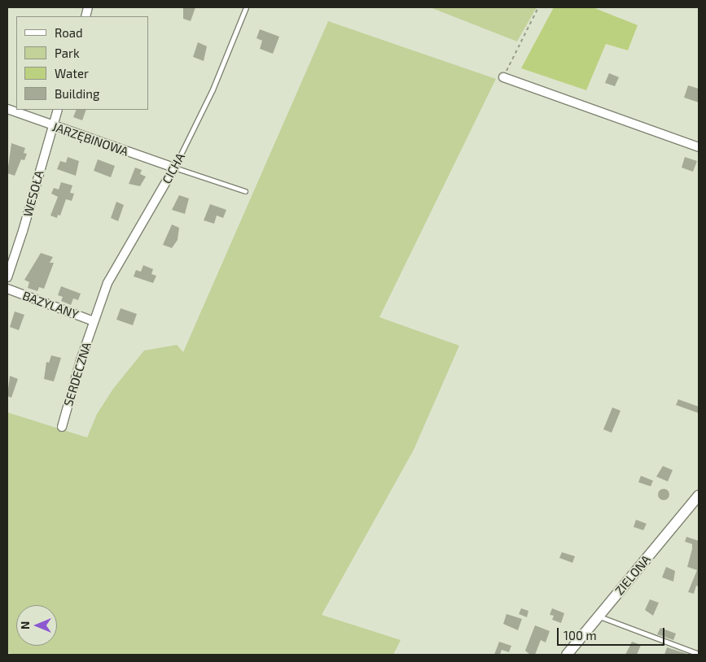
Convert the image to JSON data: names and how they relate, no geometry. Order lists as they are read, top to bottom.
{
  "streets": {
    "street": [
      "JARZĘBINOWA",
      "CICHA",
      "WESOŁA",
      "BAZYLANY",
      "SERDECZNA",
      "ZIELONA"
    ]
  },
  "crossings": [
    ["JARZĘBINOWA", "CICHA"],
    ["JARZĘBINOWA", "WESOŁA"],
    ["CICHA", "BAZYLANY"],
    ["CICHA", "SERDECZNA"],
    ["BAZYLANY", "SERDECZNA"]
  ],
  "legend": [
    "Road",
    "Park",
    "Water",
    "Building"
  ],
  "scale_bar": "100 m",
  "north": "left"
}
